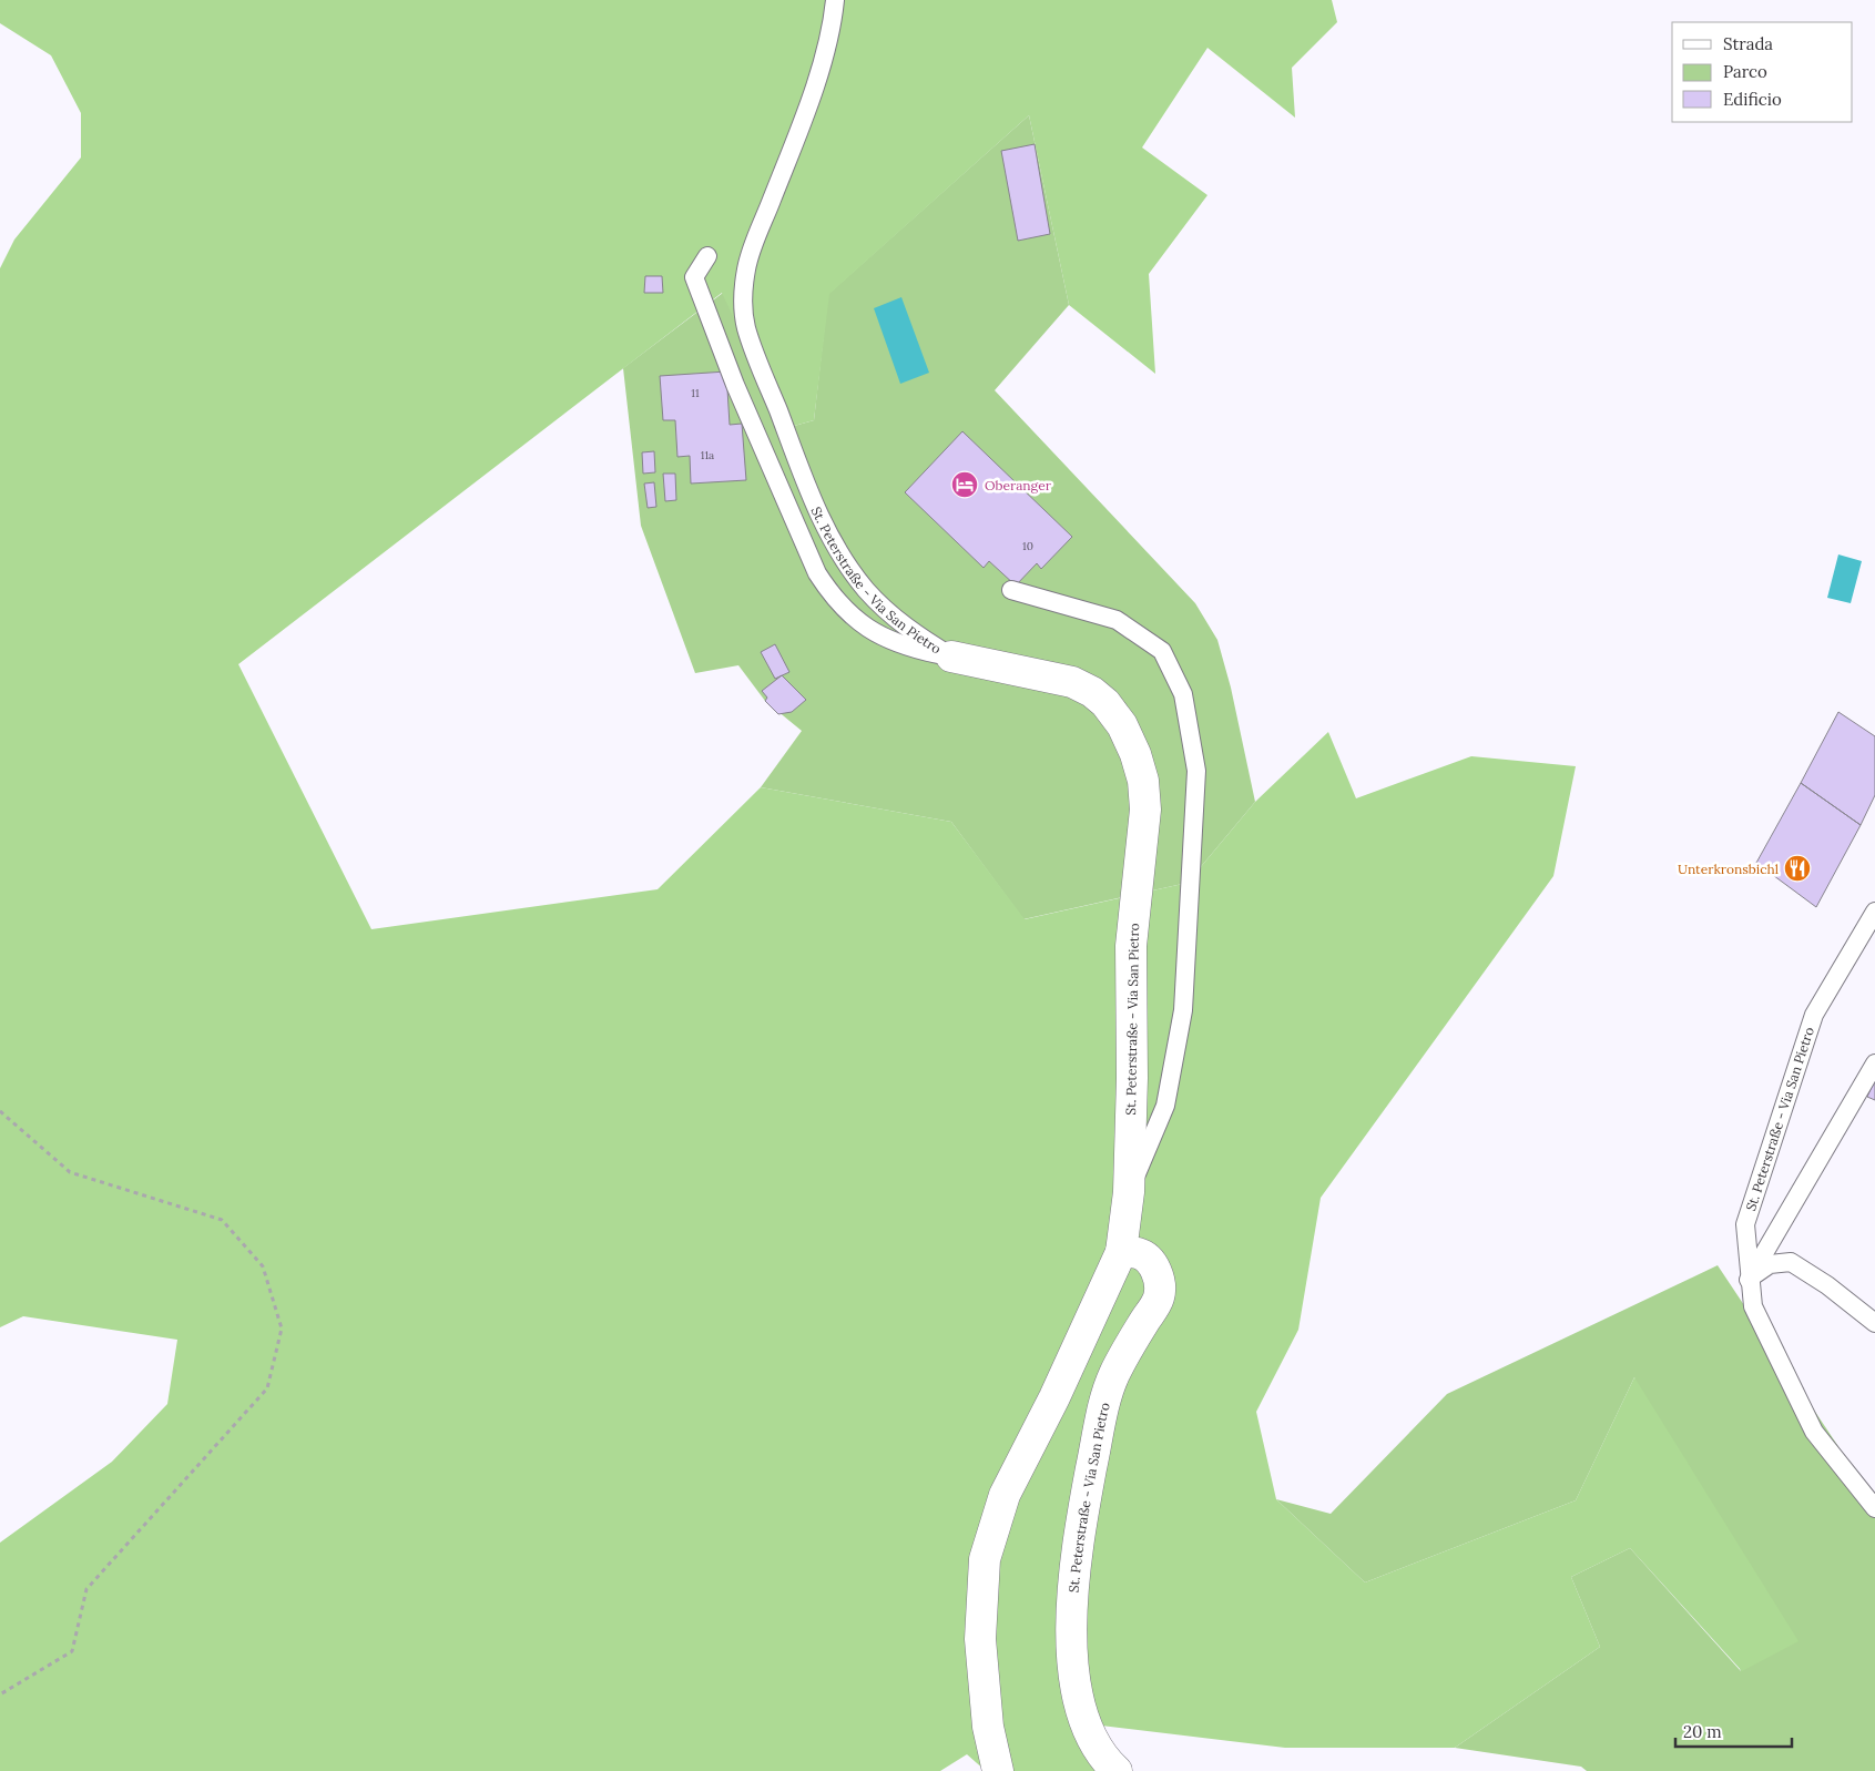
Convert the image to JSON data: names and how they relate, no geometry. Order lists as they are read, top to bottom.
{
  "streets": {
    "street": ["St. Peterstraße - Via San Pietro"]
  },
  "places": {
    "hotel": ["Oberanger"],
    "restaurant": ["Unterkronsbichl"]
  },
  "house_numbers": ["11", "11a", "10"],
  "legend": ["Strada", "Parco", "Edificio"],
  "scale_bar": "20 m"
}
